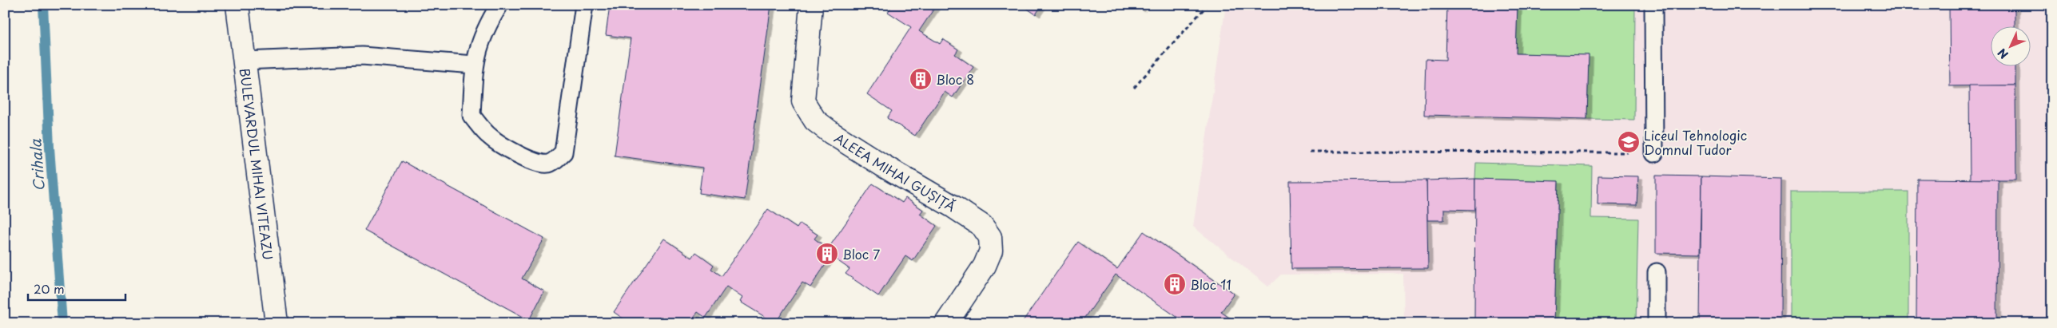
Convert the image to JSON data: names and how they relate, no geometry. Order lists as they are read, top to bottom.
{
  "streets": {
    "street": ["BULEVARDUL MIHAI VITEAZU", "ALEEA MIHAI GUȘIȚĂ"]
  },
  "water": ["Crihala"],
  "places": {
    "building": ["Bloc 8", "Bloc 7", "Bloc 11"],
    "school or university": ["Liceul Tehnologic Domnul Tudor"]
  },
  "scale_bar": "20 m",
  "north": "bottom left"
}
